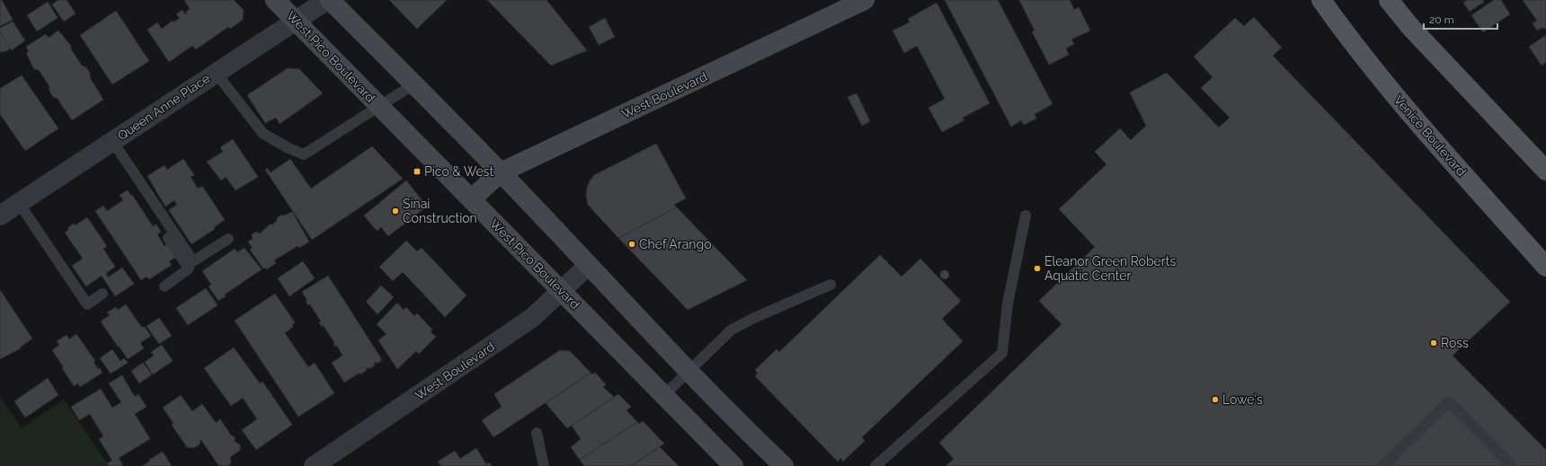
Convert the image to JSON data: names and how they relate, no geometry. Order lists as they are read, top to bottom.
{
  "streets": {
    "main road": ["West Pico Boulevard", "West Boulevard", "Venice Boulevard"],
    "street": ["Queen Anne Place"]
  },
  "crossings": [
    ["West Pico Boulevard", "West Boulevard"],
    ["West Pico Boulevard", "Queen Anne Place"]
  ],
  "places": {
    "transit": ["Pico & West"],
    "other": [
      "Sinai Construction",
      "Chef Arango",
      "Eleanor Green Roberts Aquatic Center",
      "Ross",
      "Lowe's"
    ]
  },
  "scale_bar": "20 m"
}
